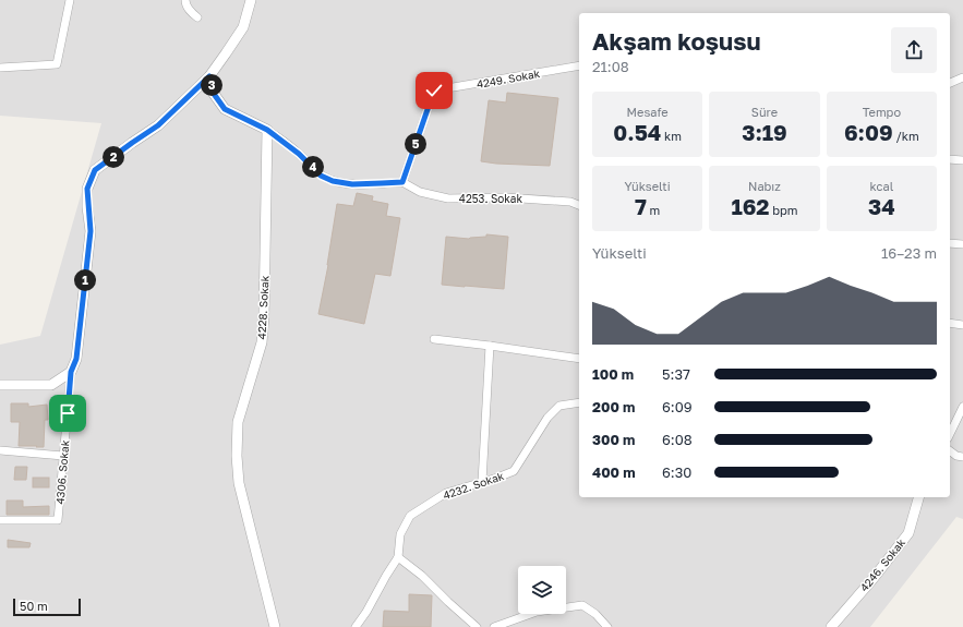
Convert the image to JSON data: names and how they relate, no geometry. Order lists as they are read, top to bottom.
{
  "streets": {
    "street": [
      "4249. Sokak",
      "4253. Sokak",
      "4228. Sokak",
      "4306. Sokak",
      "4232. Sokak",
      "4246. Sokak"
    ]
  },
  "crossings": [
    ["4249. Sokak", "4253. Sokak"]
  ],
  "scale_bar": "50 m",
  "page": {
    "heading": ["Akşam koşusu", "21:08"],
    "pins": [
      "3",
      "5",
      "2",
      "4",
      "1"
    ],
    "stats": [
      ["Mesafe", "0.54 km"],
      ["Süre", "3:19"],
      ["Tempo", "6:09 /km"],
      ["Yükselti", "7 m"],
      ["Nabız", "162 bpm"],
      ["kcal", "34"]
    ],
    "chart": ["Yükselti", "16–23 m"],
    "list": [
      {
        "name": "100 m",
        "note": "5:37"
      },
      {
        "name": "200 m",
        "note": "6:09"
      },
      {
        "name": "300 m",
        "note": "6:08"
      },
      {
        "name": "400 m",
        "note": "6:30"
      }
    ],
    "scale": "50 m"
  }
}
